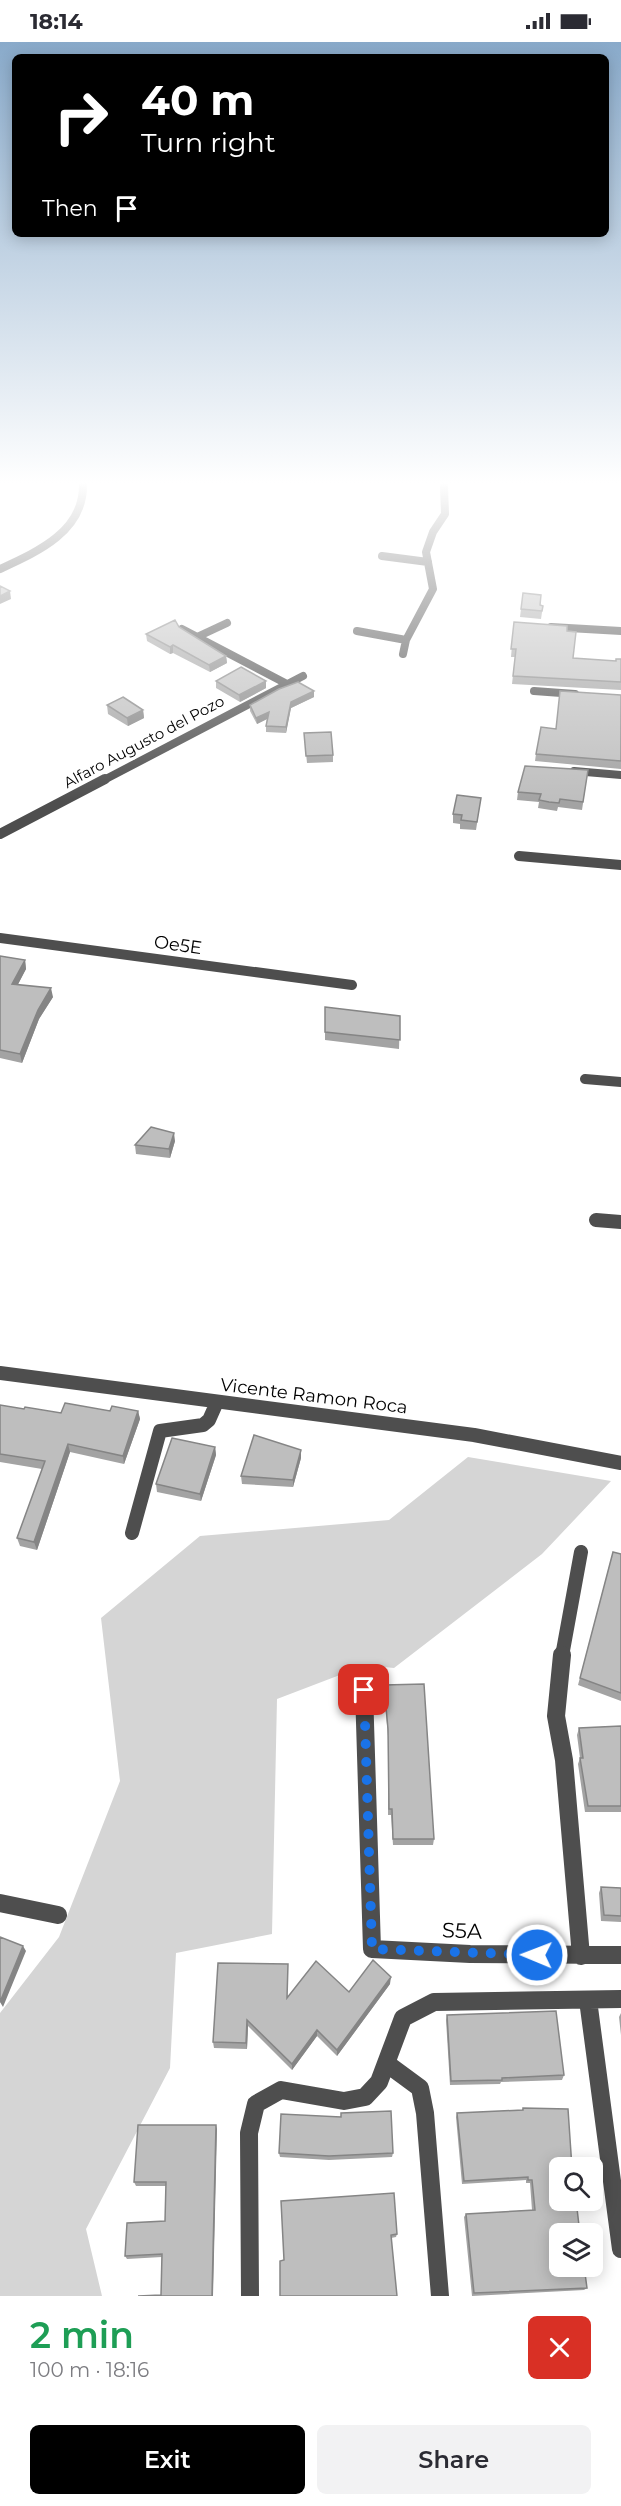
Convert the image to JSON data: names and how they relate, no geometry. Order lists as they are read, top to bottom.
{
  "streets": {
    "street": [
      "Alfaro Augusto del Pozo",
      "Oe5E",
      "Vicente Ramon Roca",
      "S5A"
    ]
  },
  "page": {
    "status": "18:14",
    "turn": ["40 m", "Turn right"],
    "then": "Then",
    "heading": ["2 min", "100 m · 18:16"],
    "buttons": ["Exit", "Share"]
  }
}
